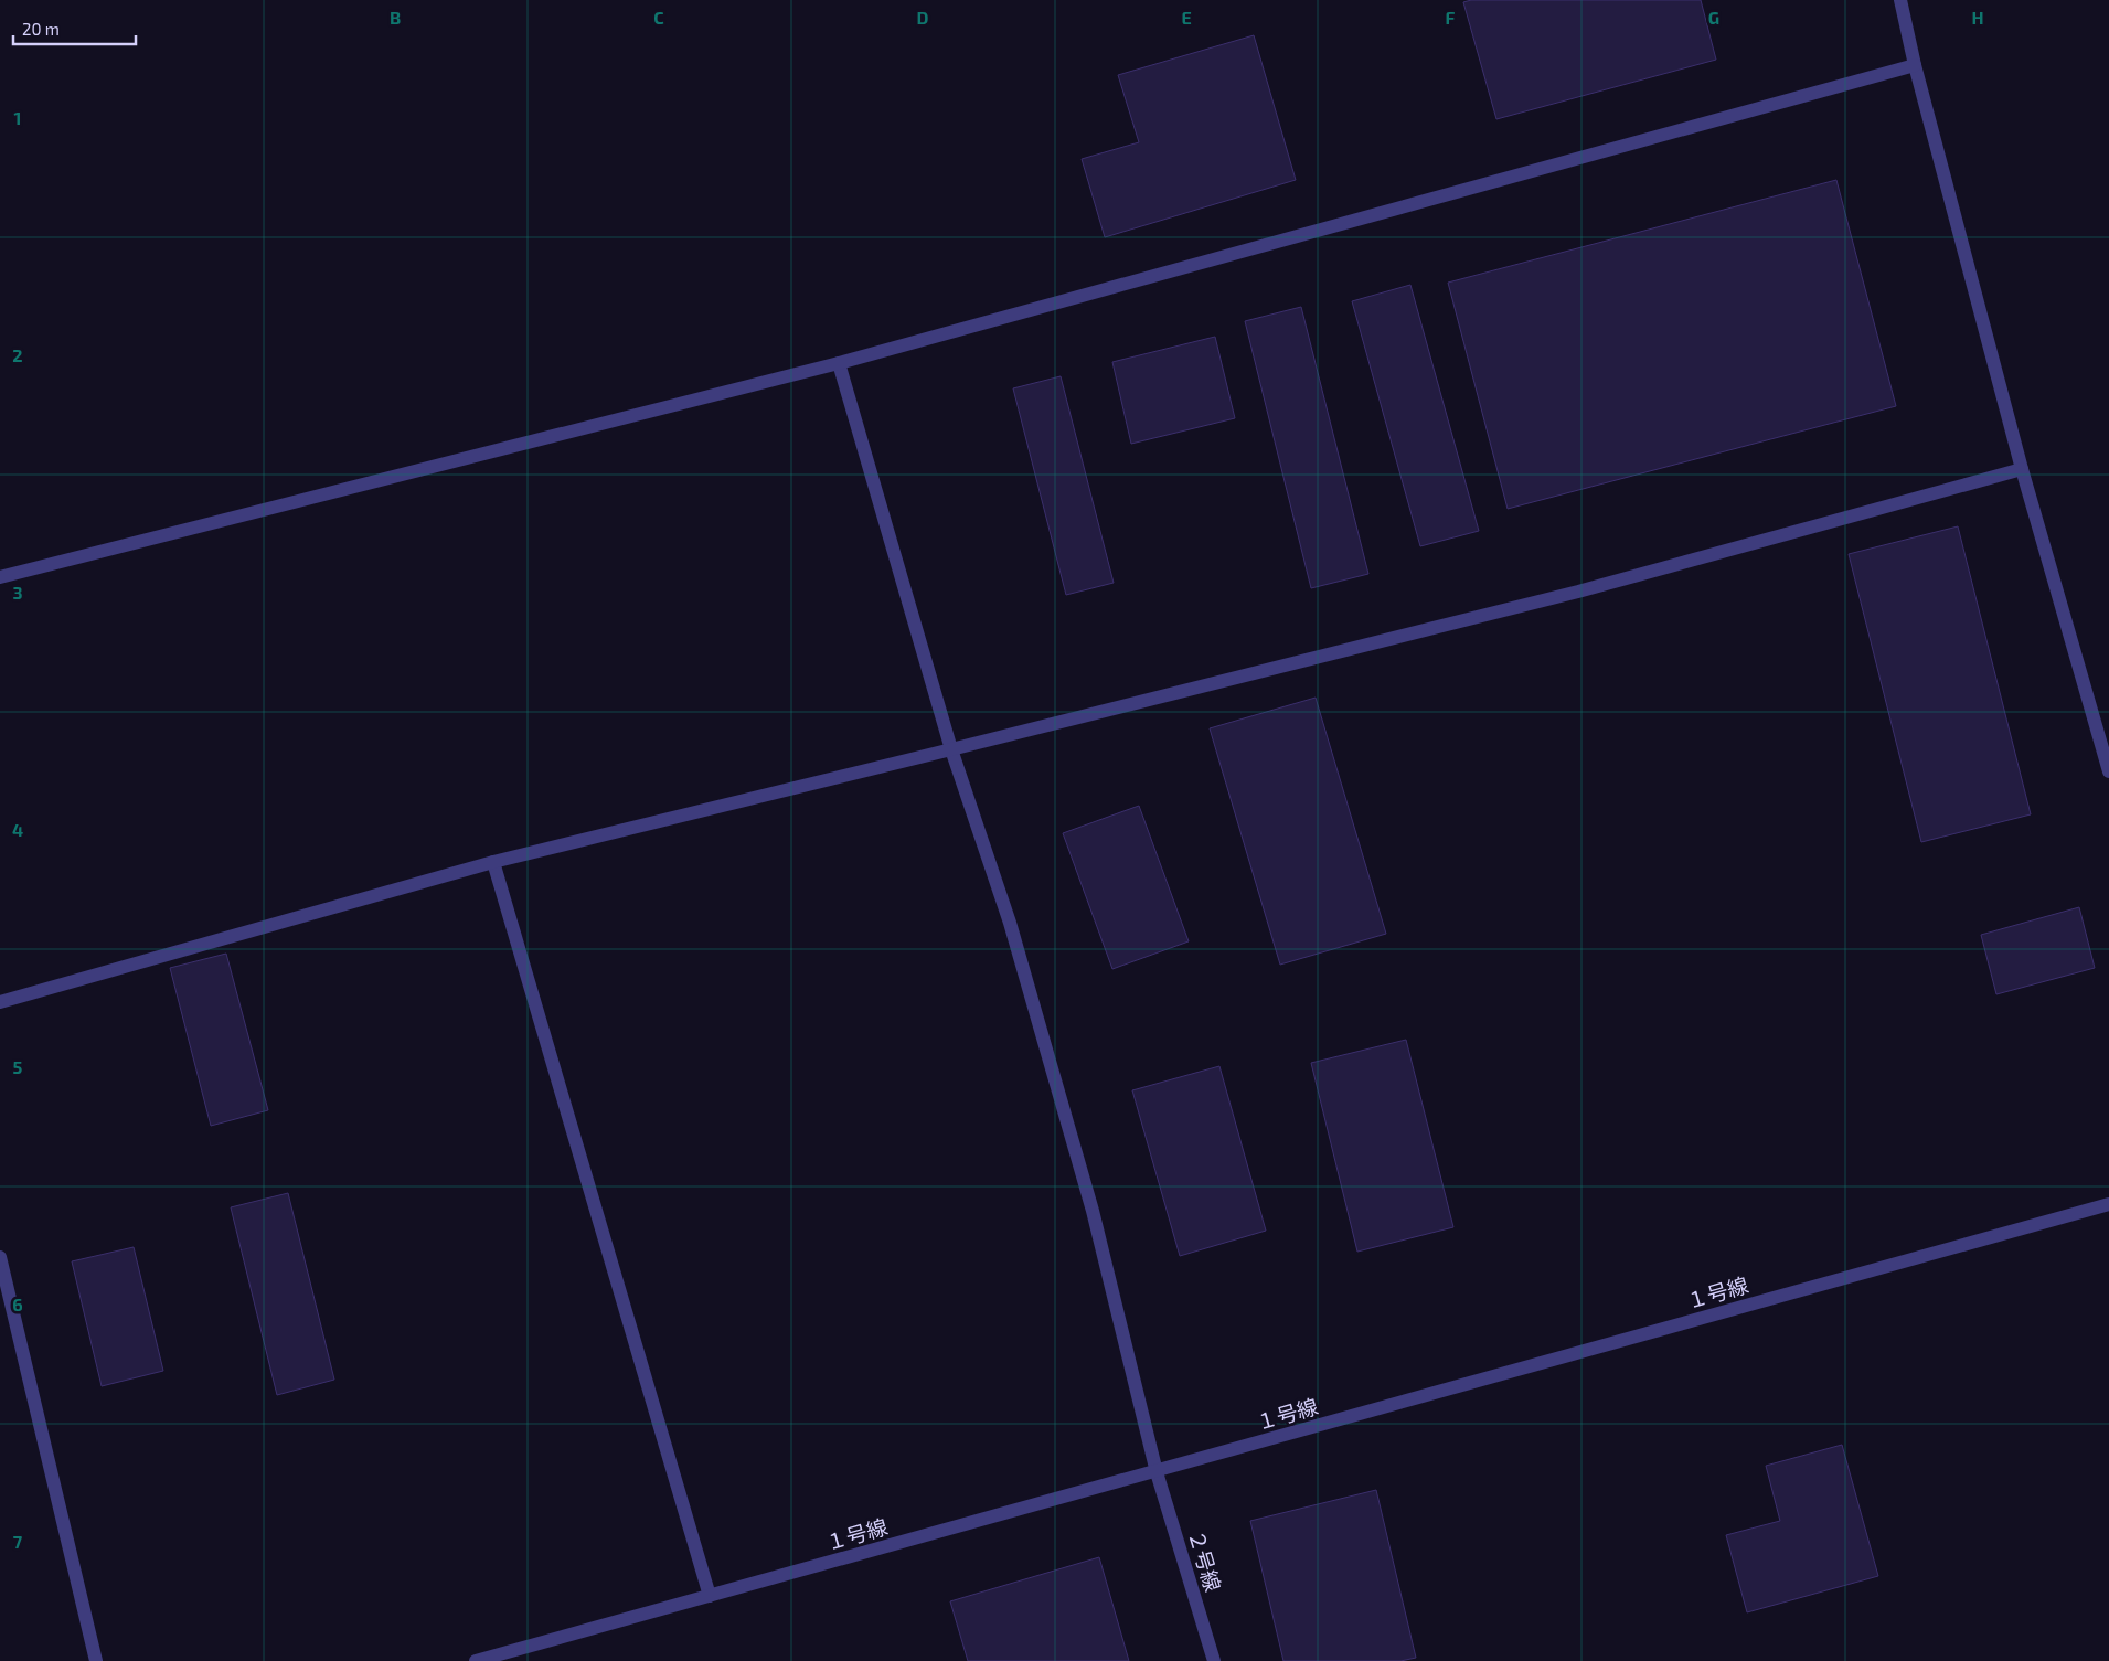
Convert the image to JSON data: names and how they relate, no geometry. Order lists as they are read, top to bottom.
{
  "streets": {
    "lane": ["１号線", "２号線"]
  },
  "crossings": [
    ["１号線", "２号線"]
  ],
  "scale_bar": "20 m",
  "grid": {
    "columns": [
      "B",
      "C",
      "D",
      "E",
      "F",
      "G",
      "H"
    ],
    "rows": [
      "1",
      "2",
      "3",
      "4",
      "5",
      "6",
      "7"
    ]
  }
}
